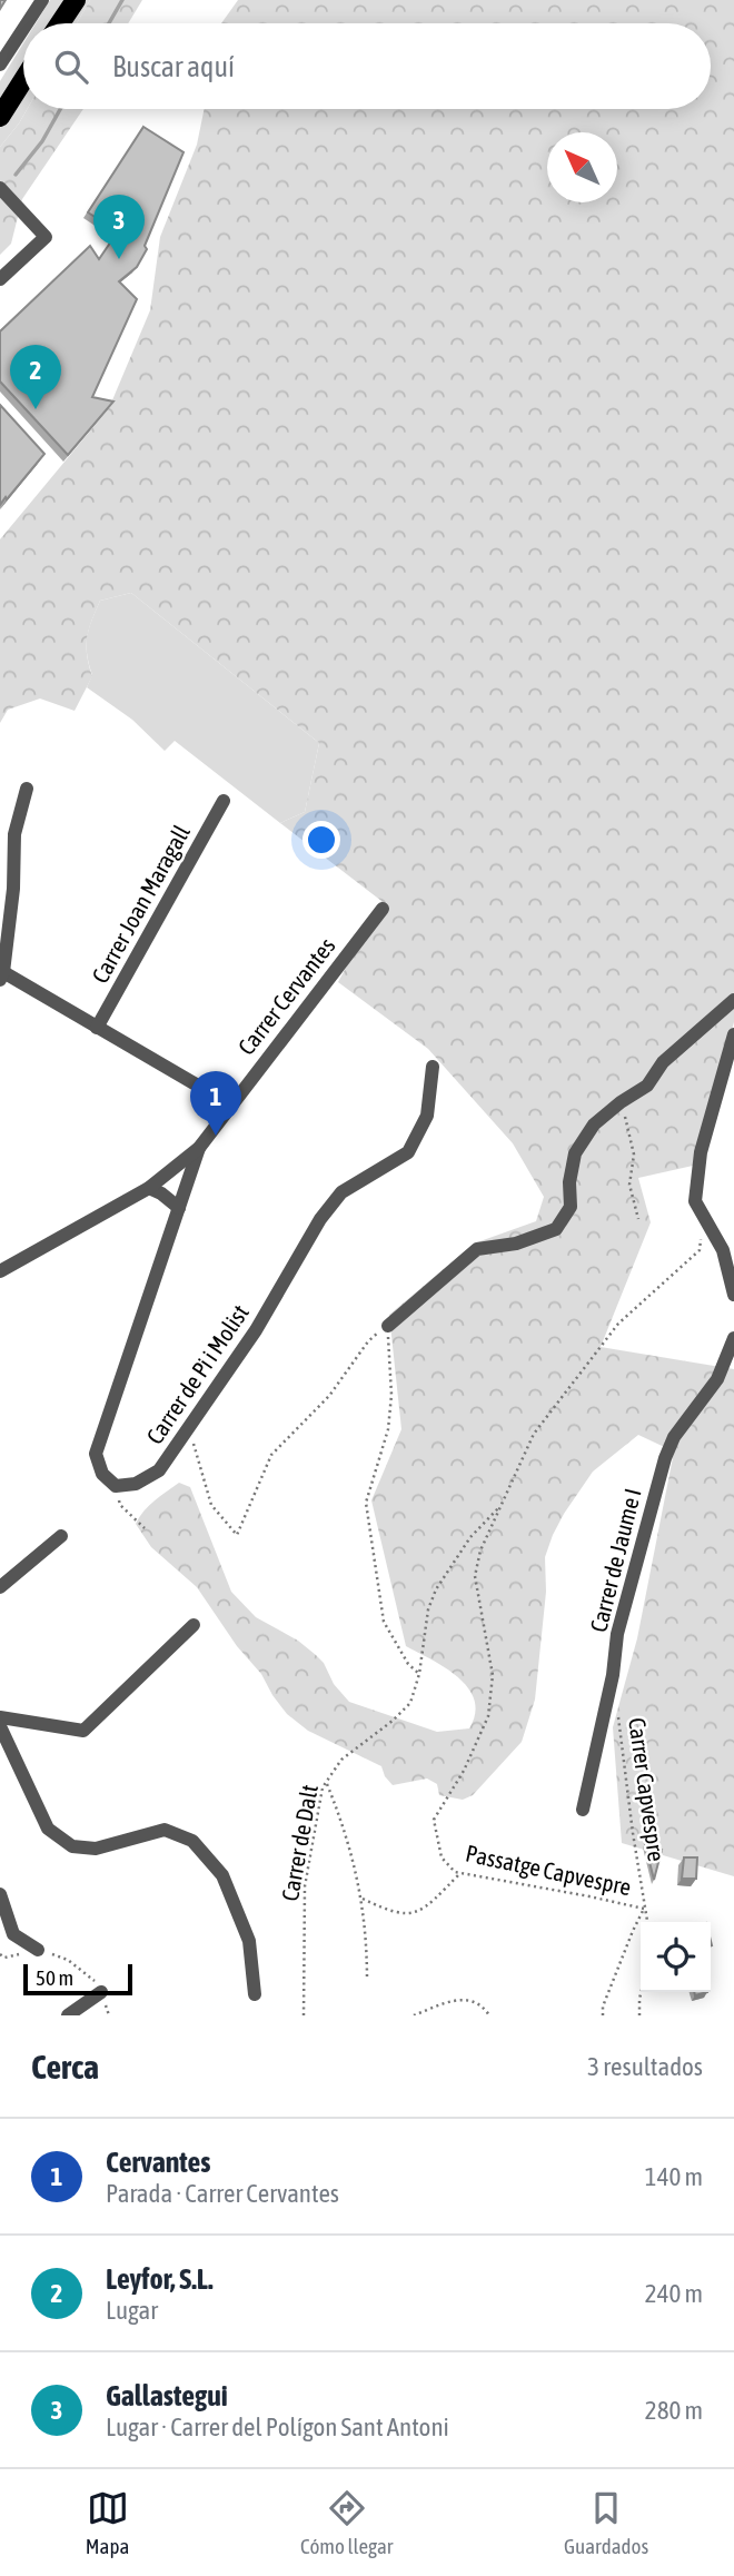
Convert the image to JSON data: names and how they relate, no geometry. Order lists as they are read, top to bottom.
{
  "streets": {
    "street": [
      "Carrer Joan Maragall",
      "Carrer Cervantes",
      "Carrer de Pi i Molist",
      "Carrer de Jaume I"
    ],
    "path": ["Carrer Capvespre", "Carrer de Dalt", "Passatge Capvespre"]
  },
  "crossings": [
    ["Carrer Capvespre", "Passatge Capvespre"],
    ["Carrer de Dalt", "Passatge Capvespre"]
  ],
  "scale_bar": "50 m",
  "north": "top left",
  "page": {
    "search": "Buscar aquí",
    "pins": ["3", "2", "1"],
    "scale": "50 m",
    "heading": ["Cerca", "3 resultados"],
    "list": [
      {
        "mark": "1",
        "name": "Cervantes",
        "note": "Parada · Carrer Cervantes",
        "value": "140 m"
      },
      {
        "mark": "2",
        "name": "Leyfor, S.L.",
        "note": "Lugar",
        "value": "240 m"
      },
      {
        "mark": "3",
        "name": "Gallastegui",
        "note": "Lugar · Carrer del Polígon Sant Antoni",
        "value": "280 m"
      }
    ],
    "nav": ["Mapa", "Cómo llegar", "Guardados"]
  }
}
